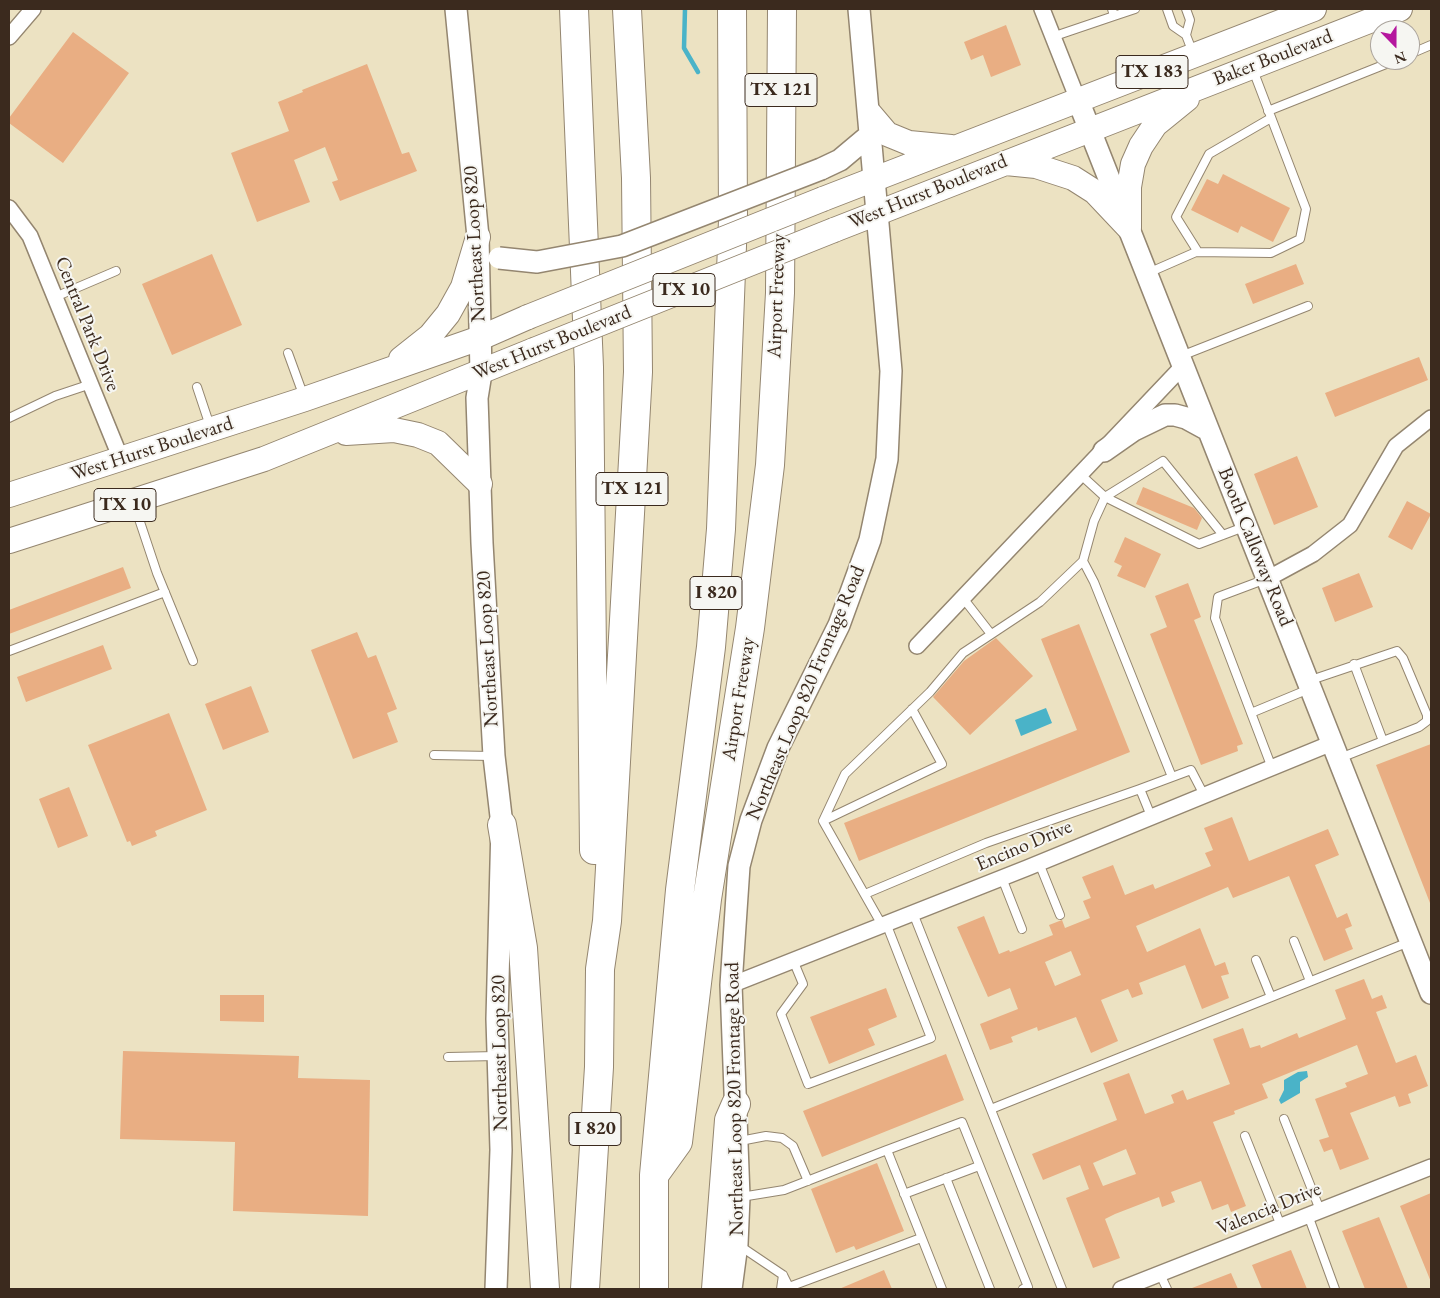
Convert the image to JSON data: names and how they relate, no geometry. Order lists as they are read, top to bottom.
{
  "streets": {
    "highway": ["TX 121", "Airport Freeway", "I 820"],
    "main road": [
      "Baker Boulevard",
      "TX 183",
      "West Hurst Boulevard",
      "Northeast Loop 820",
      "TX 10",
      "Booth Calloway Road",
      "Northeast Loop 820 Frontage Road"
    ],
    "street": ["Central Park Drive", "Encino Drive", "Valencia Drive"]
  },
  "crossings": [
    ["Baker Boulevard", "West Hurst Boulevard"],
    ["Baker Boulevard", "Booth Calloway Road"],
    ["TX 121", "I 820"],
    ["West Hurst Boulevard", "Northeast Loop 820"],
    ["West Hurst Boulevard", "Central Park Drive"],
    ["West Hurst Boulevard", "Booth Calloway Road"],
    ["West Hurst Boulevard", "Northeast Loop 820 Frontage Road"],
    ["Airport Freeway", "I 820"],
    ["Booth Calloway Road", "Encino Drive"],
    ["Northeast Loop 820 Frontage Road", "Encino Drive"]
  ],
  "north": "bottom"
}
